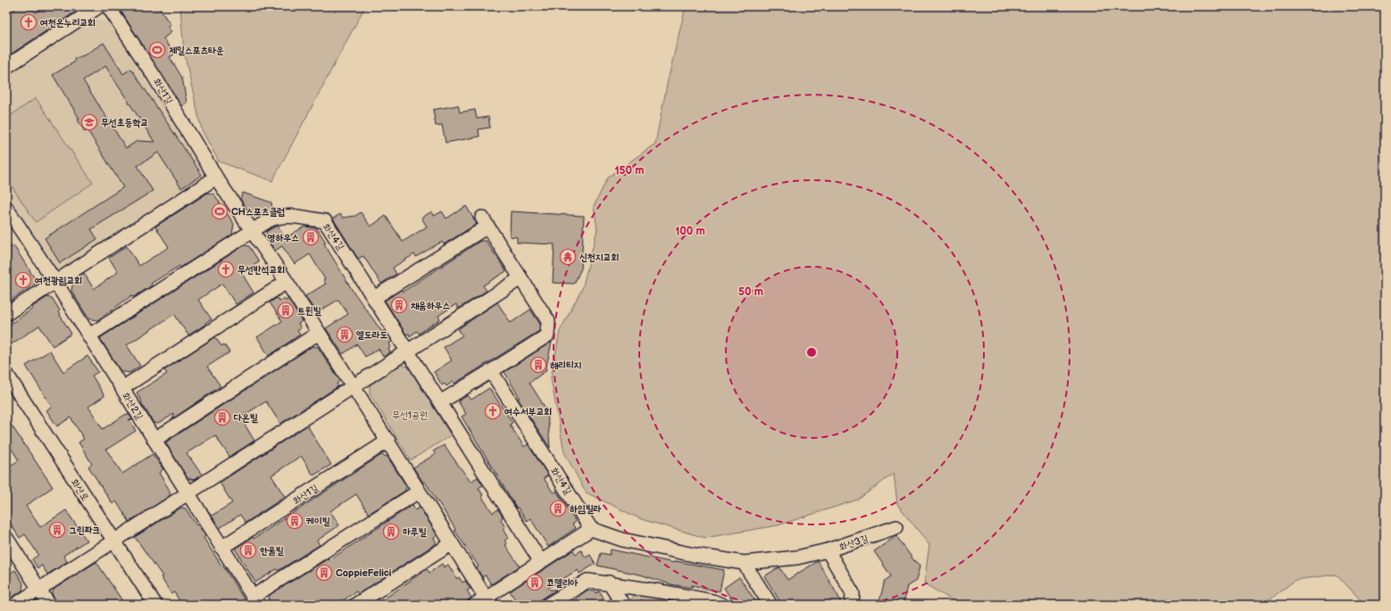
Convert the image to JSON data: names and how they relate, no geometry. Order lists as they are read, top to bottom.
{
  "streets": {
    "street": [
      "화산1길",
      "화산4길",
      "화산2길",
      "화산로",
      "화산3길"
    ]
  },
  "crossings": [
    ["화산1길", "화산4길"],
    ["화산1길", "화산2길"]
  ],
  "parks": ["무선1공원"],
  "places": {
    "church": [
      "여천온누리교회",
      "무선반석교회",
      "여천광림교회",
      "여수서부교회"
    ],
    "sports": ["제일스포츠타운", "CH스포츠클럽"],
    "school or university": ["무선초등학교"],
    "building": [
      "영하우스",
      "채움하우스",
      "트윈빌",
      "엘도라도",
      "해리티지",
      "다온빌",
      "하임빌라",
      "케이빌",
      "그린파크",
      "마루빌",
      "한울빌",
      "CoppieFelici",
      "코델리아"
    ],
    "temple": ["신천지교회"]
  },
  "rings": ["150 m", "100 m", "50 m"]
}
